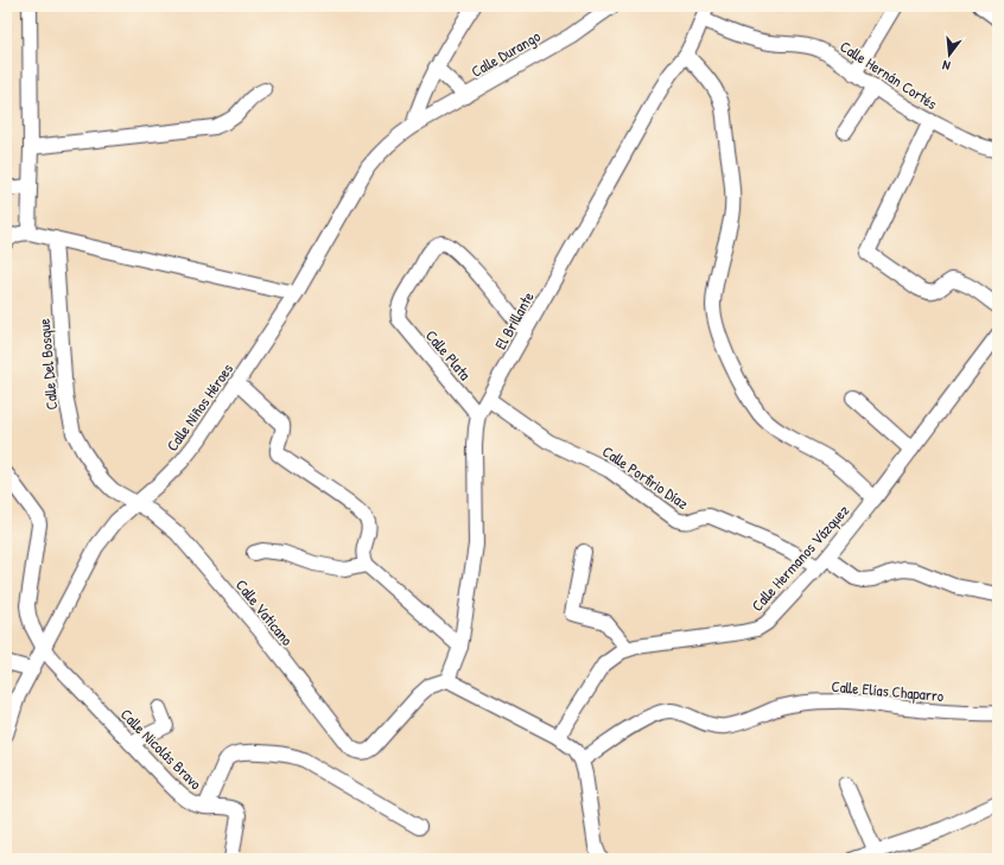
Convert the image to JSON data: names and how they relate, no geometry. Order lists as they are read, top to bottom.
{
  "streets": {
    "street": [
      "Calle Durango",
      "Calle Hernán Cortés",
      "El Brillante",
      "Calle Plata",
      "Calle Del Bosque",
      "Calle Niños Héroes",
      "Calle Porfirio Díaz",
      "Calle Hermanos Vázquez",
      "Calle Vaticano",
      "Calle Elías Chaparro",
      "Calle Nicolás Bravo"
    ]
  },
  "crossings": [
    ["Calle Durango", "Calle Niños Héroes"],
    ["Calle Hernán Cortés", "El Brillante"],
    ["El Brillante", "Calle Plata"],
    ["El Brillante", "Calle Porfirio Díaz"],
    ["El Brillante", "Calle Vaticano"],
    ["Calle Del Bosque", "Calle Niños Héroes"],
    ["Calle Del Bosque", "Calle Vaticano"],
    ["Calle Niños Héroes", "Calle Vaticano"],
    ["Calle Niños Héroes", "Calle Nicolás Bravo"],
    ["Calle Porfirio Díaz", "Calle Hermanos Vázquez"]
  ],
  "north": "bottom"
}
